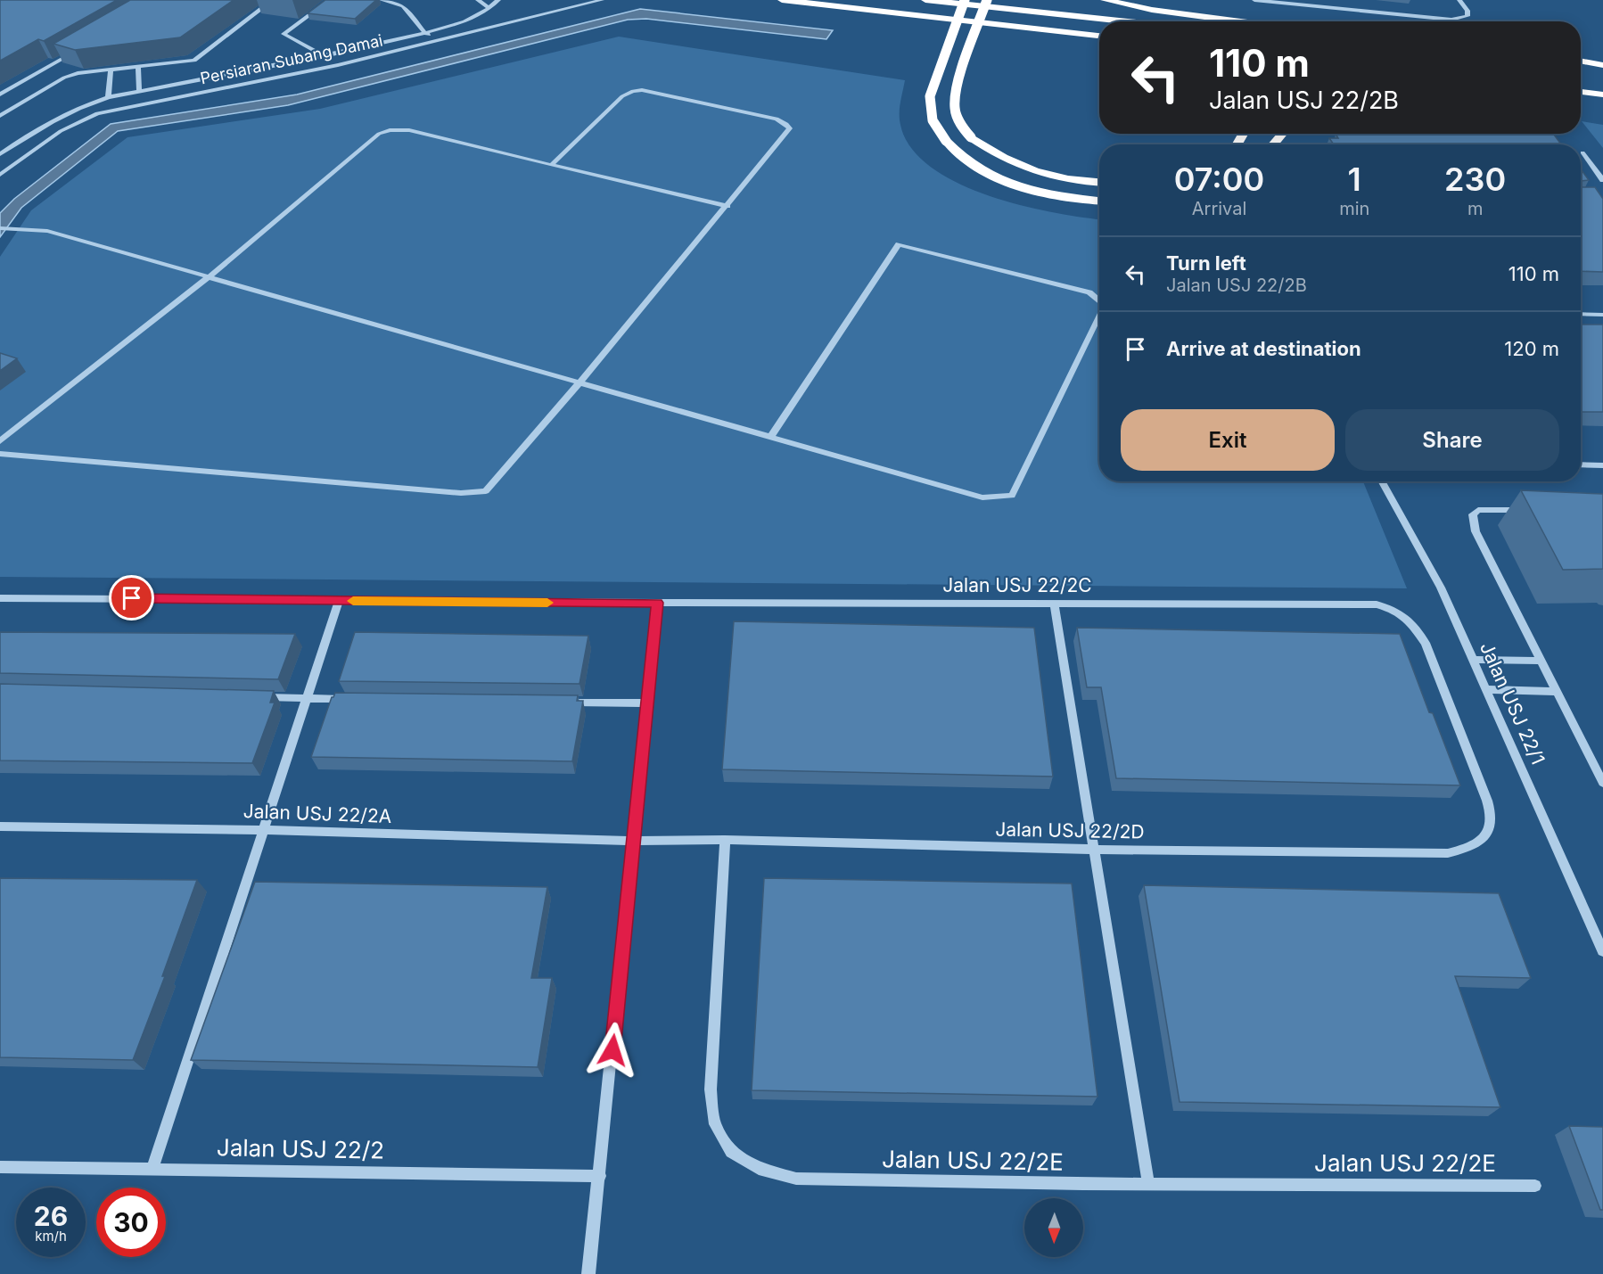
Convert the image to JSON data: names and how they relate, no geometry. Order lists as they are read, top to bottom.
{
  "streets": {
    "street": [
      "Persiaran Subang Damai",
      "Jalan USJ 22/2C",
      "Jalan USJ 22/1",
      "Jalan USJ 22/2A",
      "Jalan USJ 22/2D",
      "Jalan USJ 22/2",
      "Jalan USJ 22/2E"
    ]
  },
  "crossings": [
    ["Jalan USJ 22/2C", "Jalan USJ 22/2D"],
    ["Jalan USJ 22/2A", "Jalan USJ 22/2D"],
    ["Jalan USJ 22/2D", "Jalan USJ 22/2E"]
  ],
  "north": "bottom",
  "page": {
    "turn": ["110 m", "Jalan USJ 22/2B"],
    "eta": [
      "07:00",
      "Arrival",
      "1",
      "min",
      "230",
      "m"
    ],
    "list": [
      {
        "name": "Turn left",
        "note": "Jalan USJ 22/2B",
        "value": "110 m"
      },
      {
        "name": "Arrive at destination",
        "value": "120 m"
      }
    ],
    "buttons": ["Exit", "Share"],
    "speed": "26 km/h",
    "limit": "30"
  }
}
